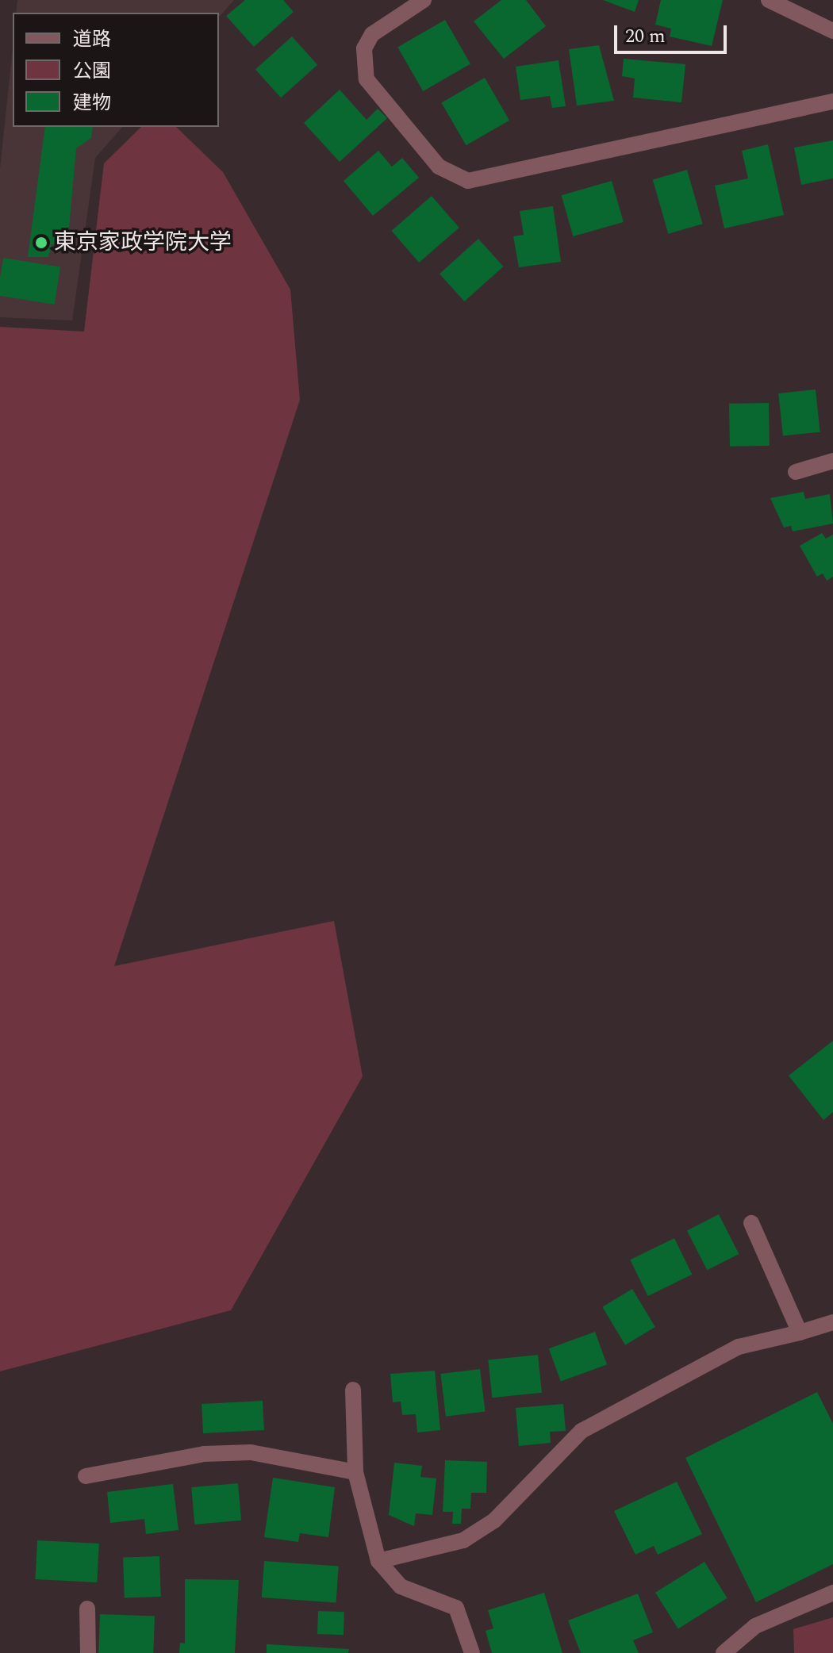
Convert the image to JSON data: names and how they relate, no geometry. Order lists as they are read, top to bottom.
{
  "places": ["東京家政学院大学"],
  "legend": ["道路", "公園", "建物"],
  "scale_bar": "20 m"
}
